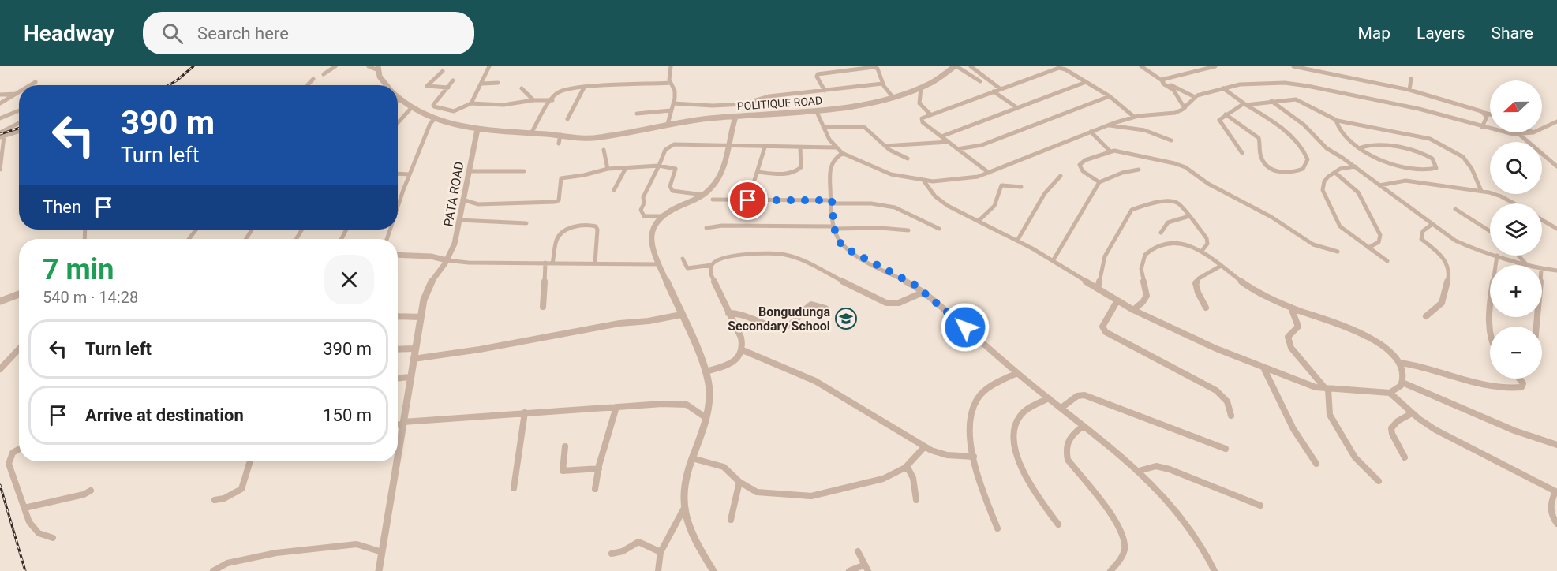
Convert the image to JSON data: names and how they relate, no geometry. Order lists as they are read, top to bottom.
{
  "streets": {
    "street": ["POLITIQUE ROAD", "PATA ROAD"]
  },
  "crossings": [
    ["POLITIQUE ROAD", "PATA ROAD"]
  ],
  "places": {
    "school or university": ["Bongudunga Secondary School"]
  },
  "north": "left",
  "page": {
    "header": "Headway",
    "search": "Search here",
    "nav": ["Map", "Layers", "Share"],
    "map_buttons": ["+", "−"],
    "turn": ["390 m", "Turn left"],
    "then": "Then",
    "heading": ["7 min", "540 m · 14:28"],
    "list": [
      {
        "name": "Turn left",
        "value": "390 m"
      },
      {
        "name": "Arrive at destination",
        "value": "150 m"
      }
    ]
  }
}
